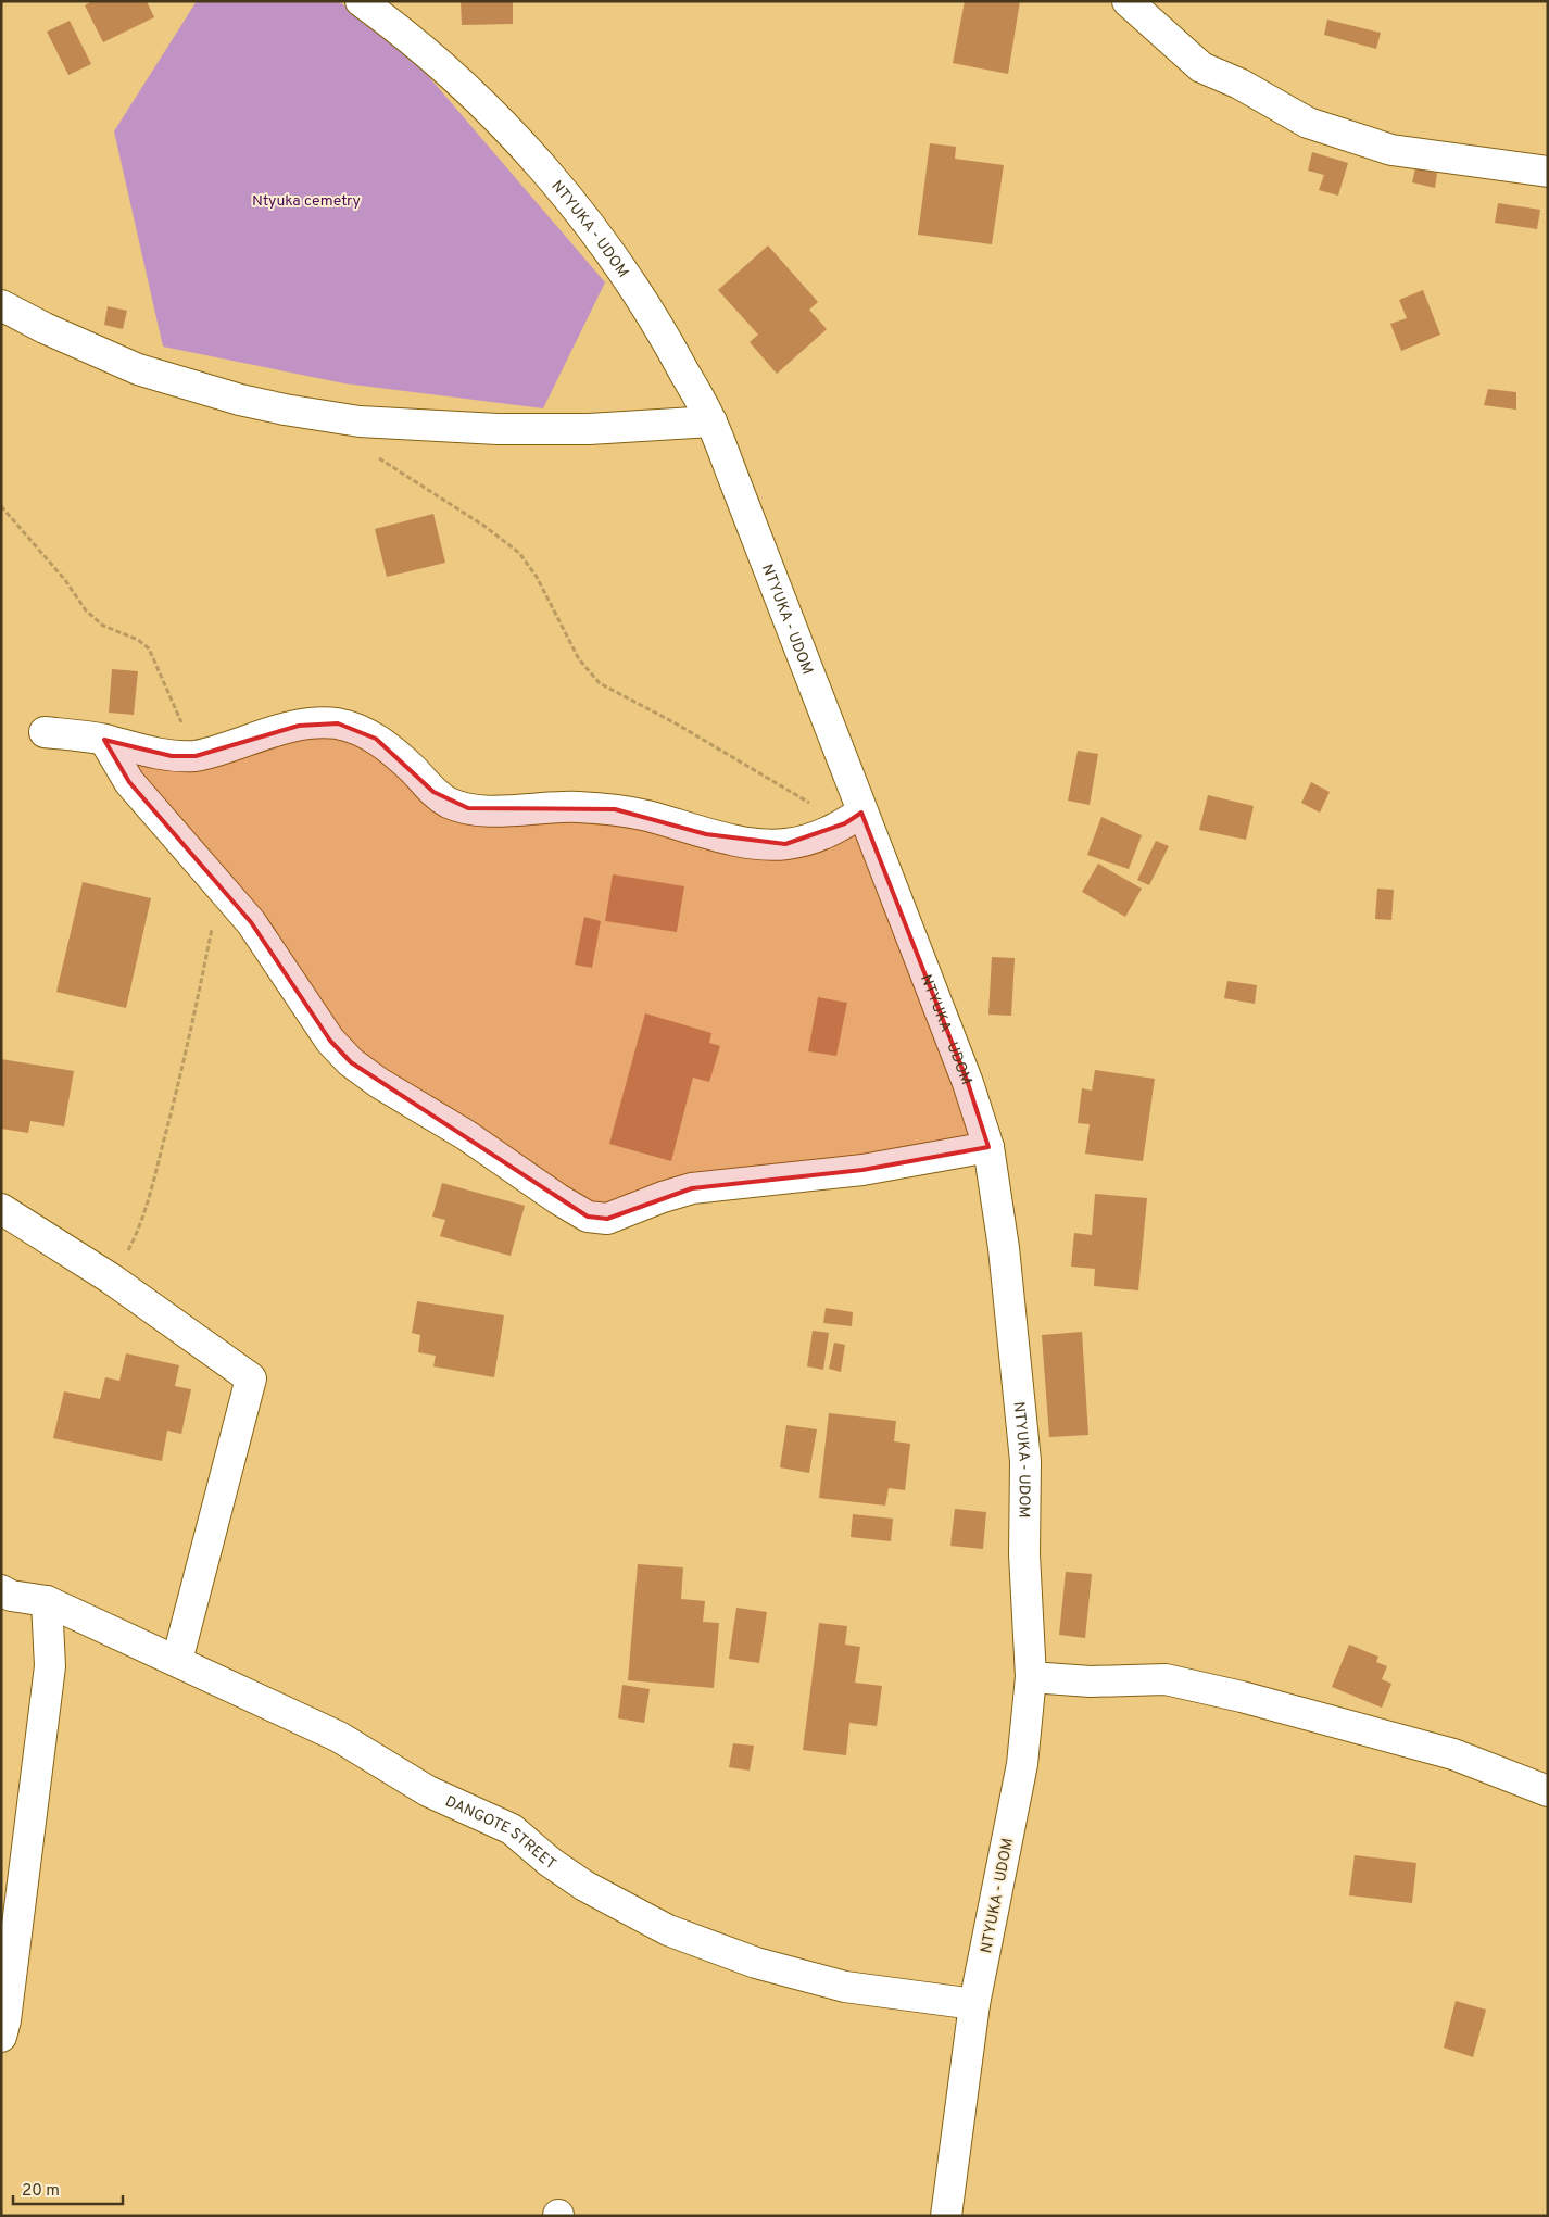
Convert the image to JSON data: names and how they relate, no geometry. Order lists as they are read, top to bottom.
{
  "streets": {
    "street": ["NTYUKA - UDOM", "DANGOTE STREET"]
  },
  "crossings": [
    ["NTYUKA - UDOM", "DANGOTE STREET"]
  ],
  "parks": ["Ntyuka cemetry"],
  "scale_bar": "20 m"
}
